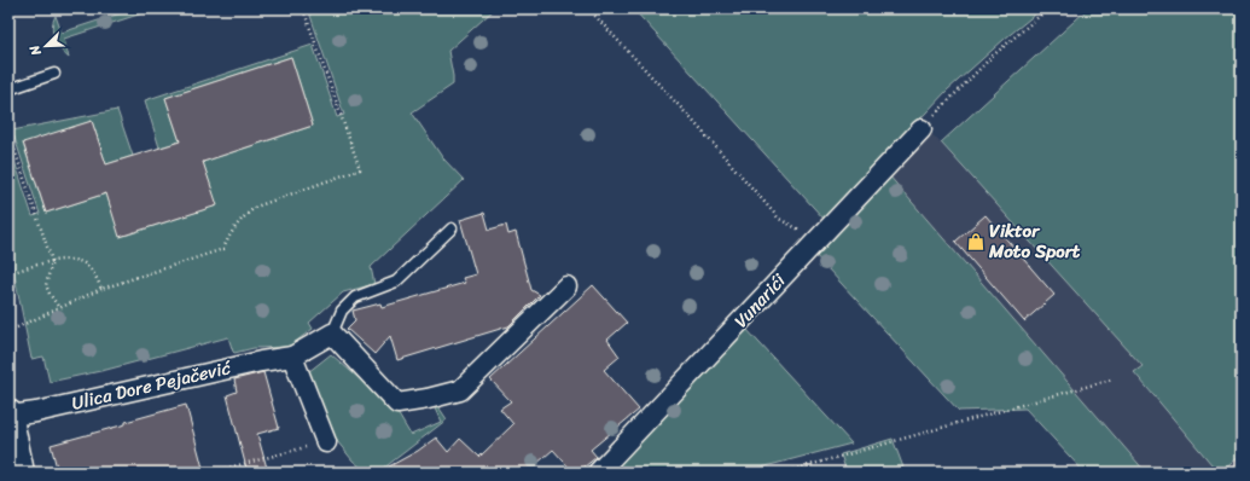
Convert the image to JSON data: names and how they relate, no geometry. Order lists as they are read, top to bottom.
{
  "streets": {
    "street": ["Vunarići", "Ulica Dore Pejačević"]
  },
  "places": {
    "shop": ["Viktor Moto Sport"]
  },
  "north": "bottom left"
}
